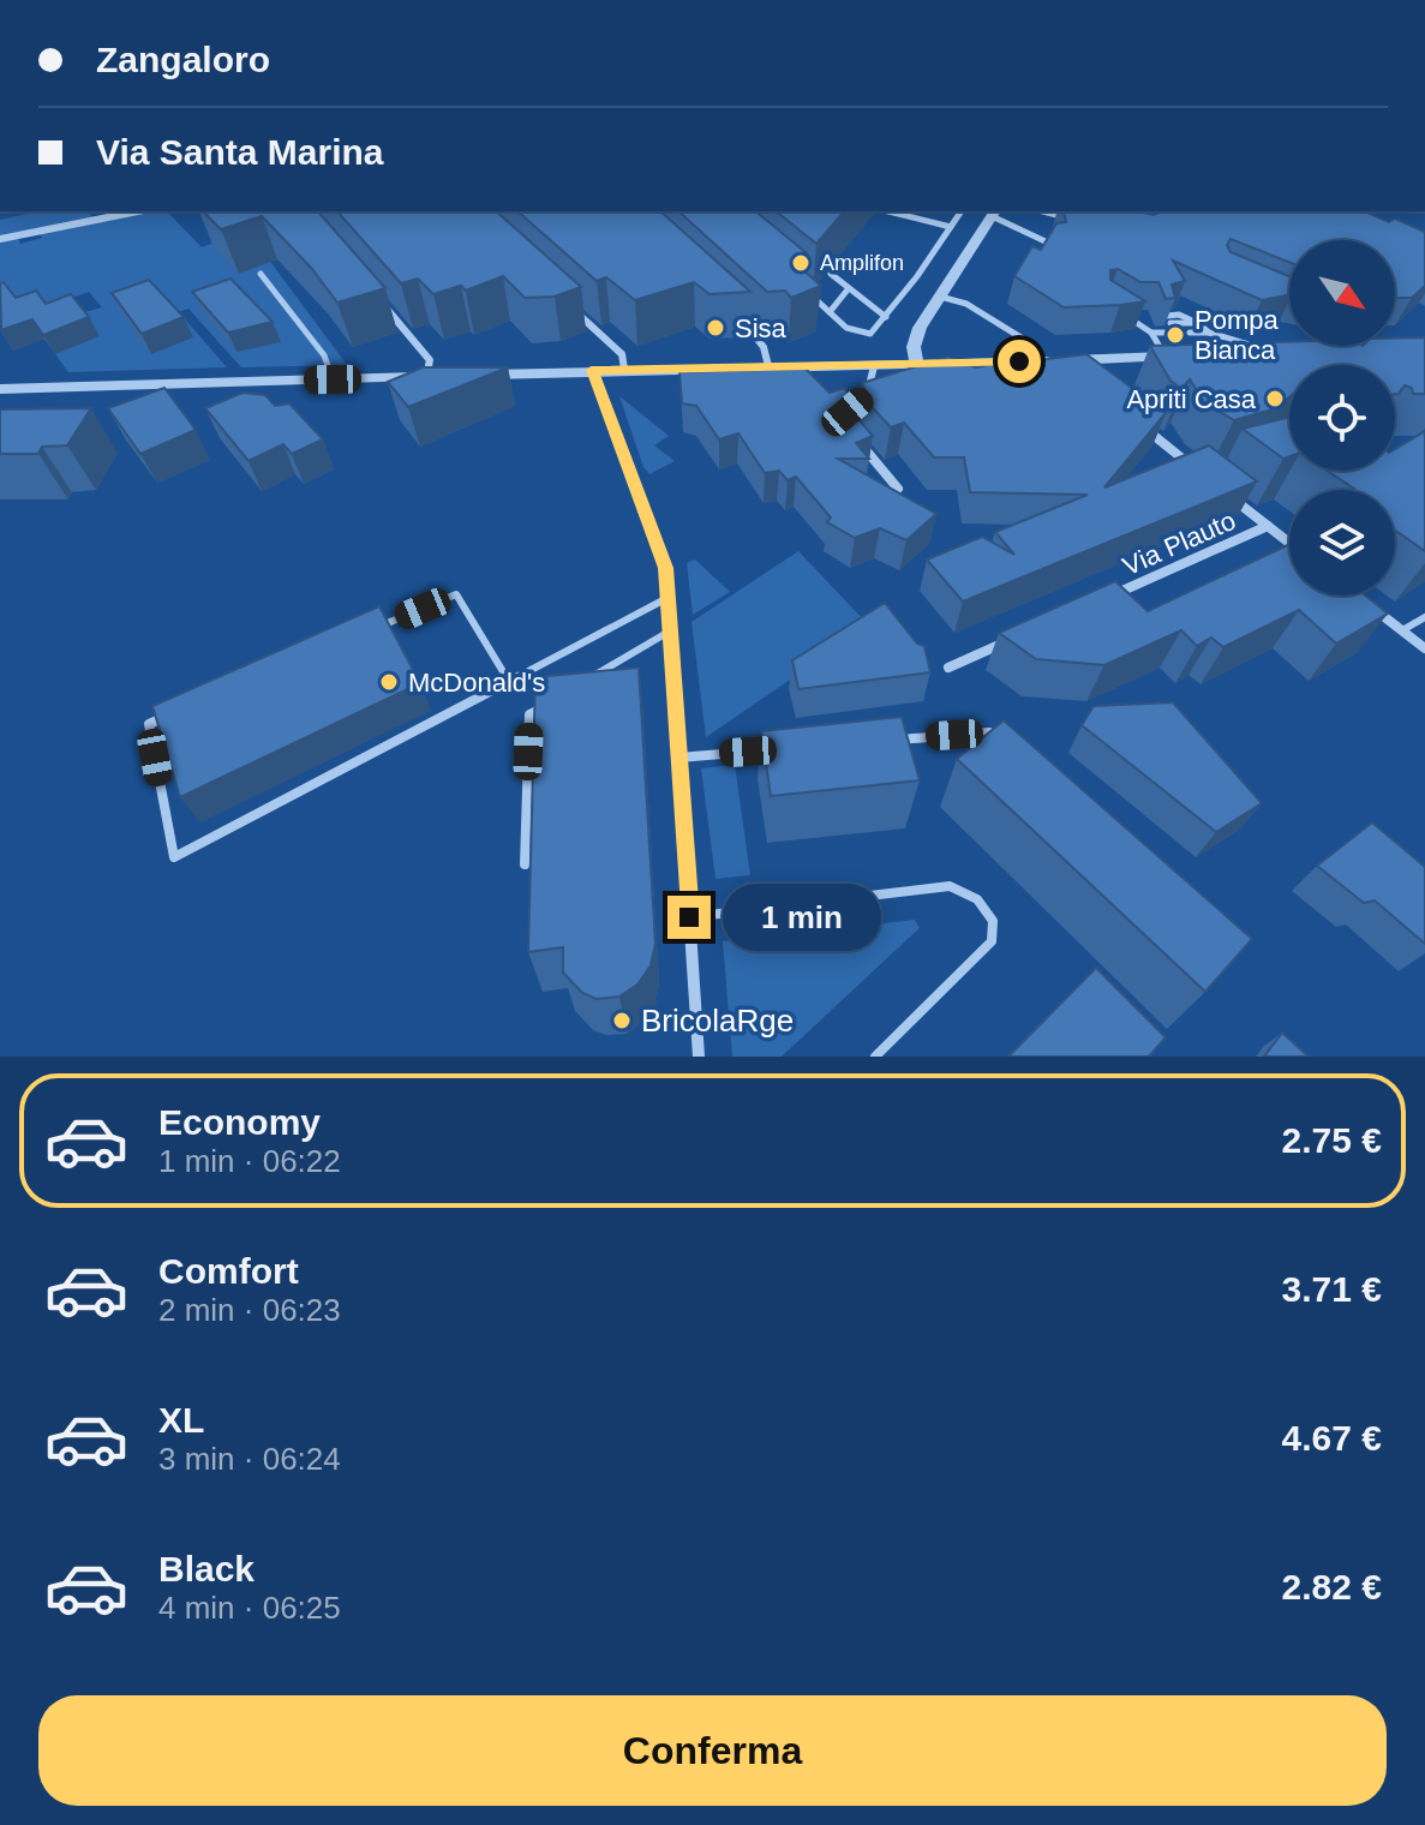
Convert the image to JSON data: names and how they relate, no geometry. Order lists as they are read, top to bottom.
{
  "streets": {
    "street": ["Via Plauto"]
  },
  "places": [
    "Amplifon",
    "Sisa",
    "Pompa Bianca",
    "Apriti Casa",
    "McDonald's",
    "BricolaRge"
  ],
  "north": "bottom right",
  "page": {
    "banner": ["Zangaloro", "Via Santa Marina"],
    "bubble": "1 min",
    "list": [
      {
        "name": "Economy",
        "note": "1 min · 06:22",
        "value": "2.75 €"
      },
      {
        "name": "Comfort",
        "note": "2 min · 06:23",
        "value": "3.71 €"
      },
      {
        "name": "XL",
        "note": "3 min · 06:24",
        "value": "4.67 €"
      },
      {
        "name": "Black",
        "note": "4 min · 06:25",
        "value": "2.82 €"
      }
    ],
    "buttons": "Conferma"
  }
}
